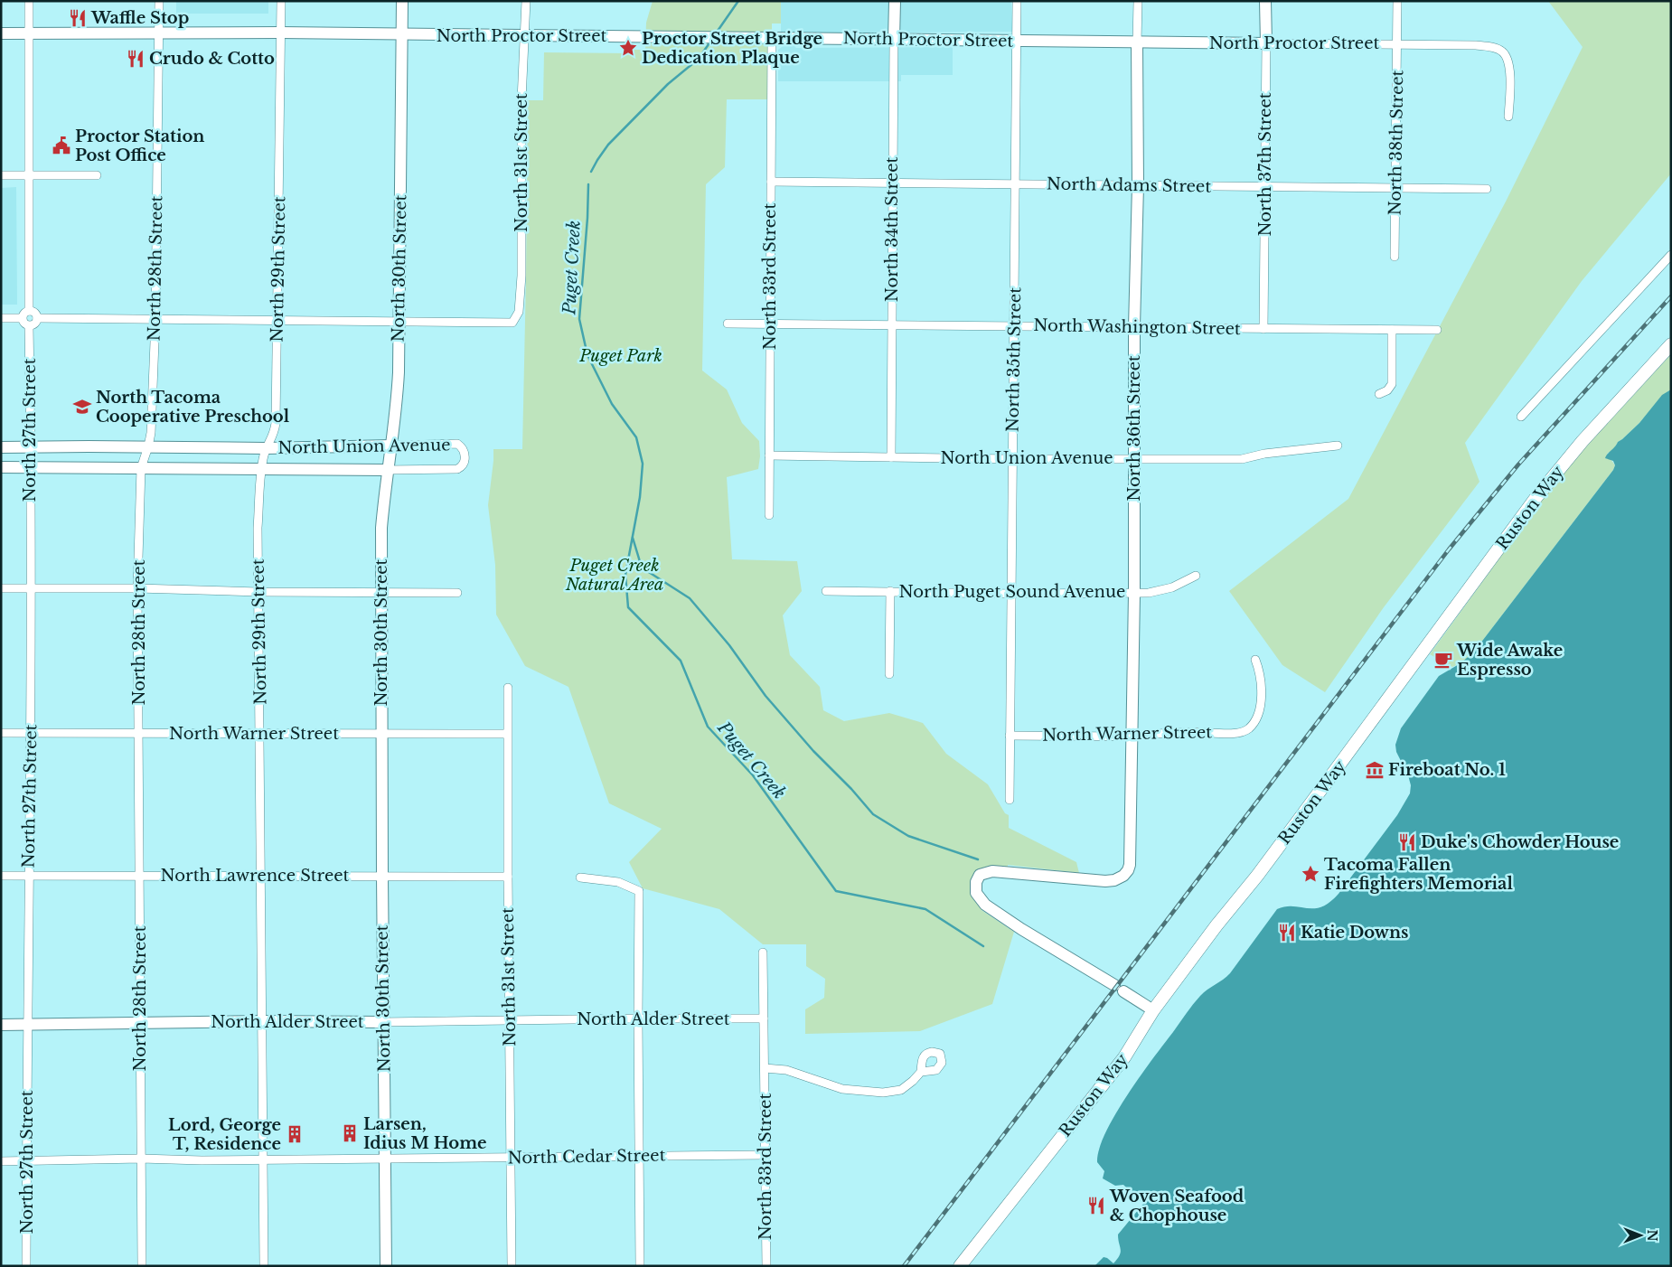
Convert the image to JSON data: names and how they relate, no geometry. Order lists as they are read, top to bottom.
{
  "streets": {
    "main road": ["Ruston Way"],
    "street": [
      "North Proctor Street",
      "North 38th Street",
      "North 31st Street",
      "North 37th Street",
      "North Adams Street",
      "North 34th Street",
      "North 28th Street",
      "North 30th Street",
      "North 29th Street",
      "North 33rd Street",
      "North Washington Street",
      "North 35th Street",
      "North 36th Street",
      "North 27th Street",
      "North Union Avenue",
      "North Puget Sound Avenue",
      "North Warner Street",
      "North Lawrence Street",
      "North Alder Street",
      "North Cedar Street"
    ]
  },
  "crossings": [
    ["North Proctor Street", "North 38th Street"],
    ["North Proctor Street", "North 31st Street"],
    ["North Proctor Street", "North 37th Street"],
    ["North Proctor Street", "North 34th Street"],
    ["North Proctor Street", "North 28th Street"],
    ["North Proctor Street", "North 30th Street"],
    ["North Proctor Street", "North 29th Street"],
    ["North Proctor Street", "North 33rd Street"],
    ["North Proctor Street", "North 35th Street"],
    ["North Proctor Street", "North 36th Street"],
    ["North 38th Street", "North Adams Street"],
    ["North 31st Street", "North 30th Street"],
    ["North 31st Street", "North Warner Street"],
    ["North 31st Street", "North Lawrence Street"],
    ["North 31st Street", "North Alder Street"],
    ["North 31st Street", "North Cedar Street"],
    ["North 37th Street", "North Adams Street"],
    ["North 37th Street", "North Washington Street"],
    ["North Adams Street", "North 34th Street"],
    ["North Adams Street", "North 33rd Street"],
    ["North Adams Street", "North 35th Street"],
    ["North Adams Street", "North 36th Street"],
    ["North 34th Street", "North Washington Street"],
    ["North 34th Street", "North Union Avenue"],
    ["North 28th Street", "North Union Avenue"],
    ["North 28th Street", "North Warner Street"],
    ["North 28th Street", "North Lawrence Street"],
    ["North 28th Street", "North Alder Street"],
    ["North 28th Street", "North Cedar Street"],
    ["North 30th Street", "North Union Avenue"],
    ["North 30th Street", "North Warner Street"],
    ["North 30th Street", "North Lawrence Street"],
    ["North 30th Street", "North Alder Street"],
    ["North 30th Street", "North Cedar Street"],
    ["North 29th Street", "North Union Avenue"],
    ["North 29th Street", "North Warner Street"],
    ["North 29th Street", "North Lawrence Street"],
    ["North 29th Street", "North Alder Street"],
    ["North 29th Street", "North Cedar Street"],
    ["North 33rd Street", "North Washington Street"],
    ["North 33rd Street", "North Union Avenue"],
    ["North 33rd Street", "North Alder Street"],
    ["North 33rd Street", "North Cedar Street"],
    ["North Washington Street", "North 35th Street"],
    ["North Washington Street", "North 36th Street"],
    ["North 35th Street", "North Union Avenue"],
    ["North 35th Street", "North Puget Sound Avenue"],
    ["North 35th Street", "North Warner Street"],
    ["North 36th Street", "North Union Avenue"],
    ["North 36th Street", "Ruston Way"],
    ["North 36th Street", "North Puget Sound Avenue"],
    ["North 36th Street", "North Warner Street"],
    ["North 27th Street", "North Union Avenue"],
    ["North 27th Street", "North Warner Street"],
    ["North 27th Street", "North Lawrence Street"],
    ["North 27th Street", "North Alder Street"],
    ["North 27th Street", "North Cedar Street"]
  ],
  "water": ["Puget Creek"],
  "parks": ["Puget Park", "Puget Creek Natural Area"],
  "places": {
    "restaurant": [
      "Waffle Stop",
      "Crudo & Cotto",
      "Duke's Chowder House",
      "Katie Downs",
      "Woven Seafood & Chophouse"
    ],
    "place": ["Proctor Street Bridge Dedication Plaque", "Tacoma Fallen Firefighters Memorial"],
    "public building": ["Proctor Station Post Office"],
    "school or university": ["North Tacoma Cooperative Preschool"],
    "cafe": ["Wide Awake Espresso"],
    "museum": ["Fireboat No. 1"],
    "building": ["Larsen, Idius M Home", "Lord, George T, Residence"]
  },
  "north": "right"
}
